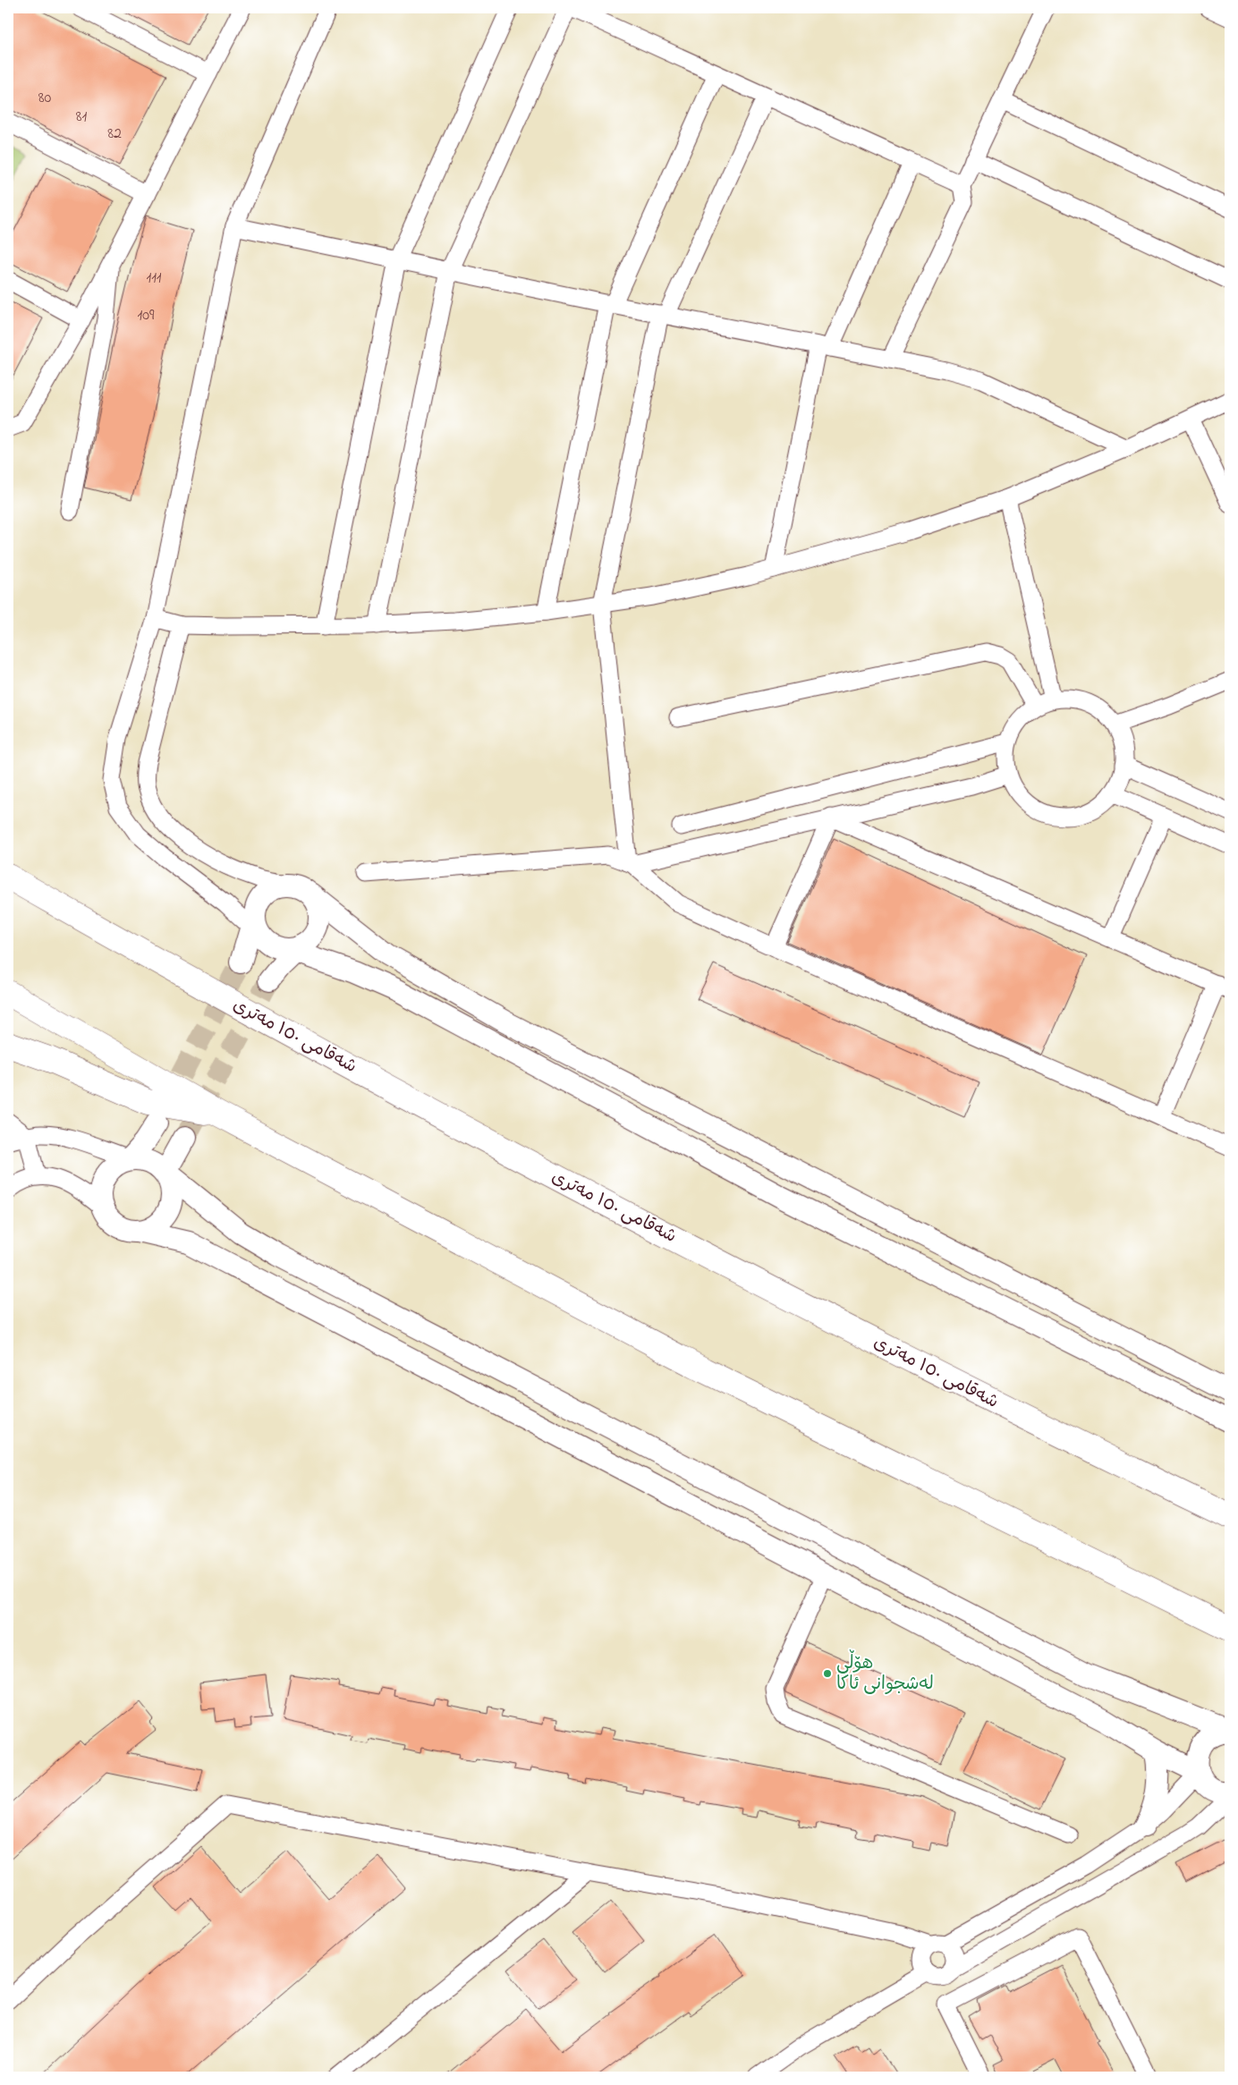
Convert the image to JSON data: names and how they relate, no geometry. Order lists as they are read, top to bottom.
{
  "streets": {
    "highway": ["شەقامی ١٥٠ مەتری"]
  },
  "places": ["هۆڵی لەشجوانی ئاکا"],
  "house_numbers": [
    "80",
    "81",
    "82",
    "111",
    "109"
  ]
}
